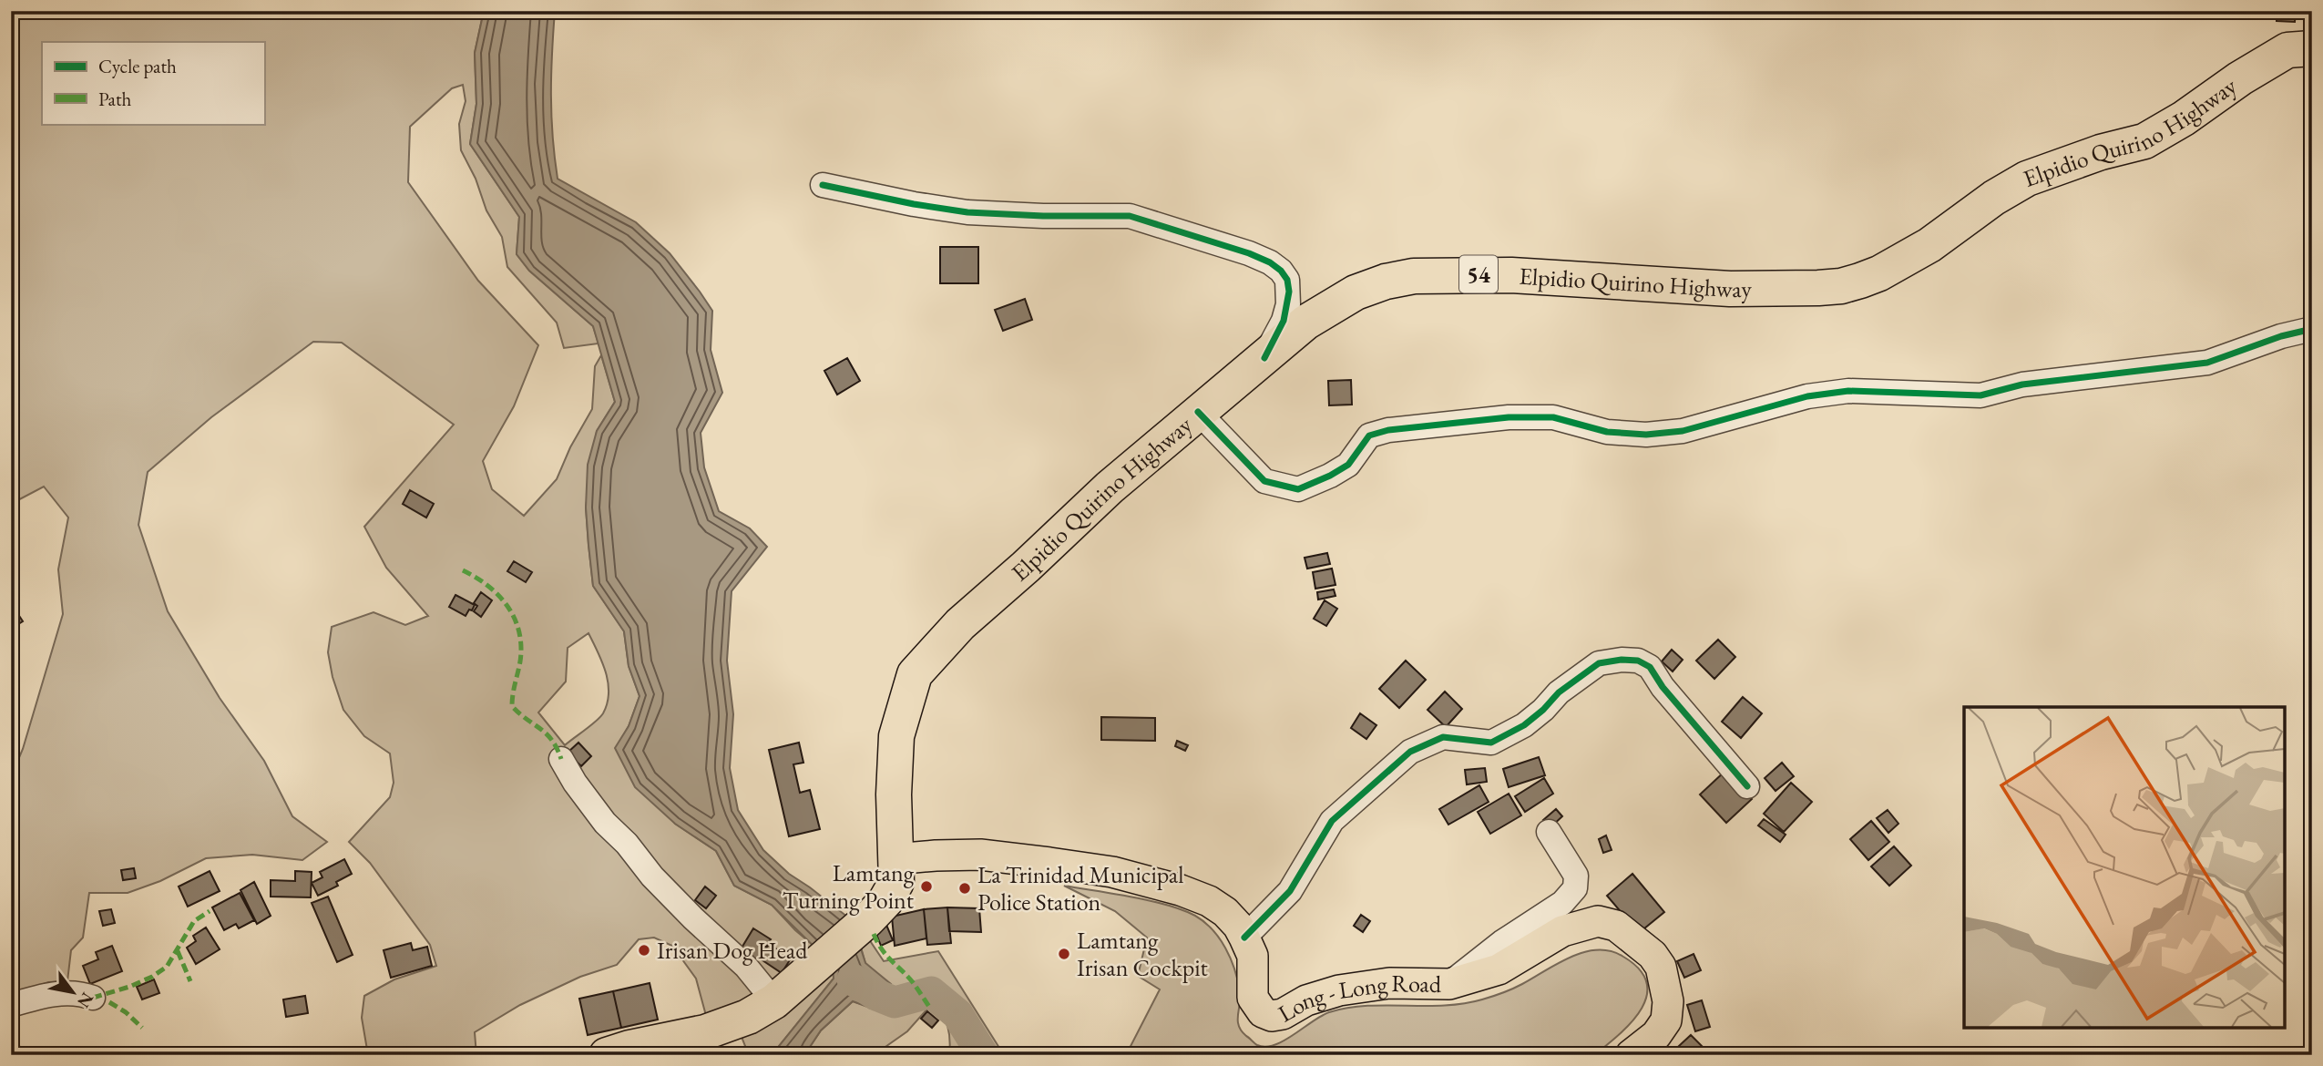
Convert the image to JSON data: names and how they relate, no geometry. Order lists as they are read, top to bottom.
{
  "streets": {
    "highway": ["Elpidio Quirino Highway", "54"],
    "main road": ["Long - Long Road"]
  },
  "crossings": [
    ["Elpidio Quirino Highway", "Long - Long Road"]
  ],
  "places": [
    "Lamtang Turning Point",
    "La Trinidad Municipal Police Station",
    "Irisan Dog Head",
    "Lamtang Irisan Cockpit"
  ],
  "legend": ["Cycle path", "Path"],
  "north": "bottom right"
}
